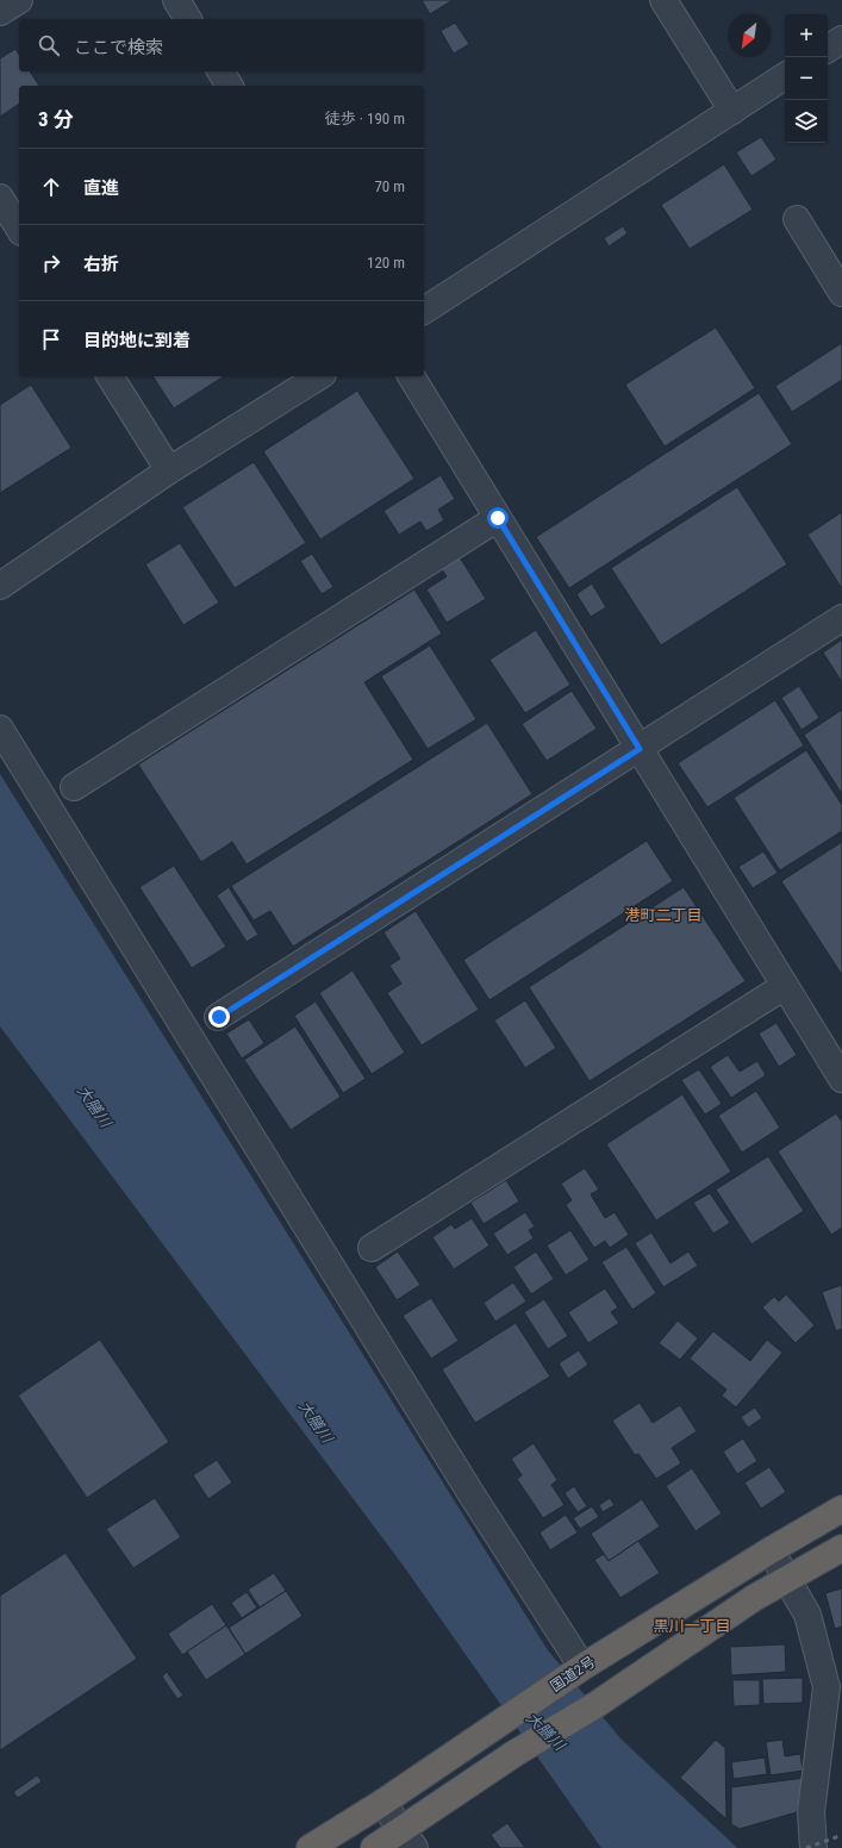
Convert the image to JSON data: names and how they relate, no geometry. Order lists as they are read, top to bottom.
{
  "streets": {
    "highway": ["国道2号"]
  },
  "districts": ["港町二丁目", "黒川一丁目"],
  "water": ["大膳川"],
  "north": "bottom left",
  "page": {
    "map_buttons": ["+", "−"],
    "search": "ここで検索",
    "heading": ["3 分", "徒歩 · 190 m"],
    "list": [
      ["直進", "70 m"],
      ["右折", "120 m"],
      "目的地に到着"
    ]
  }
}
